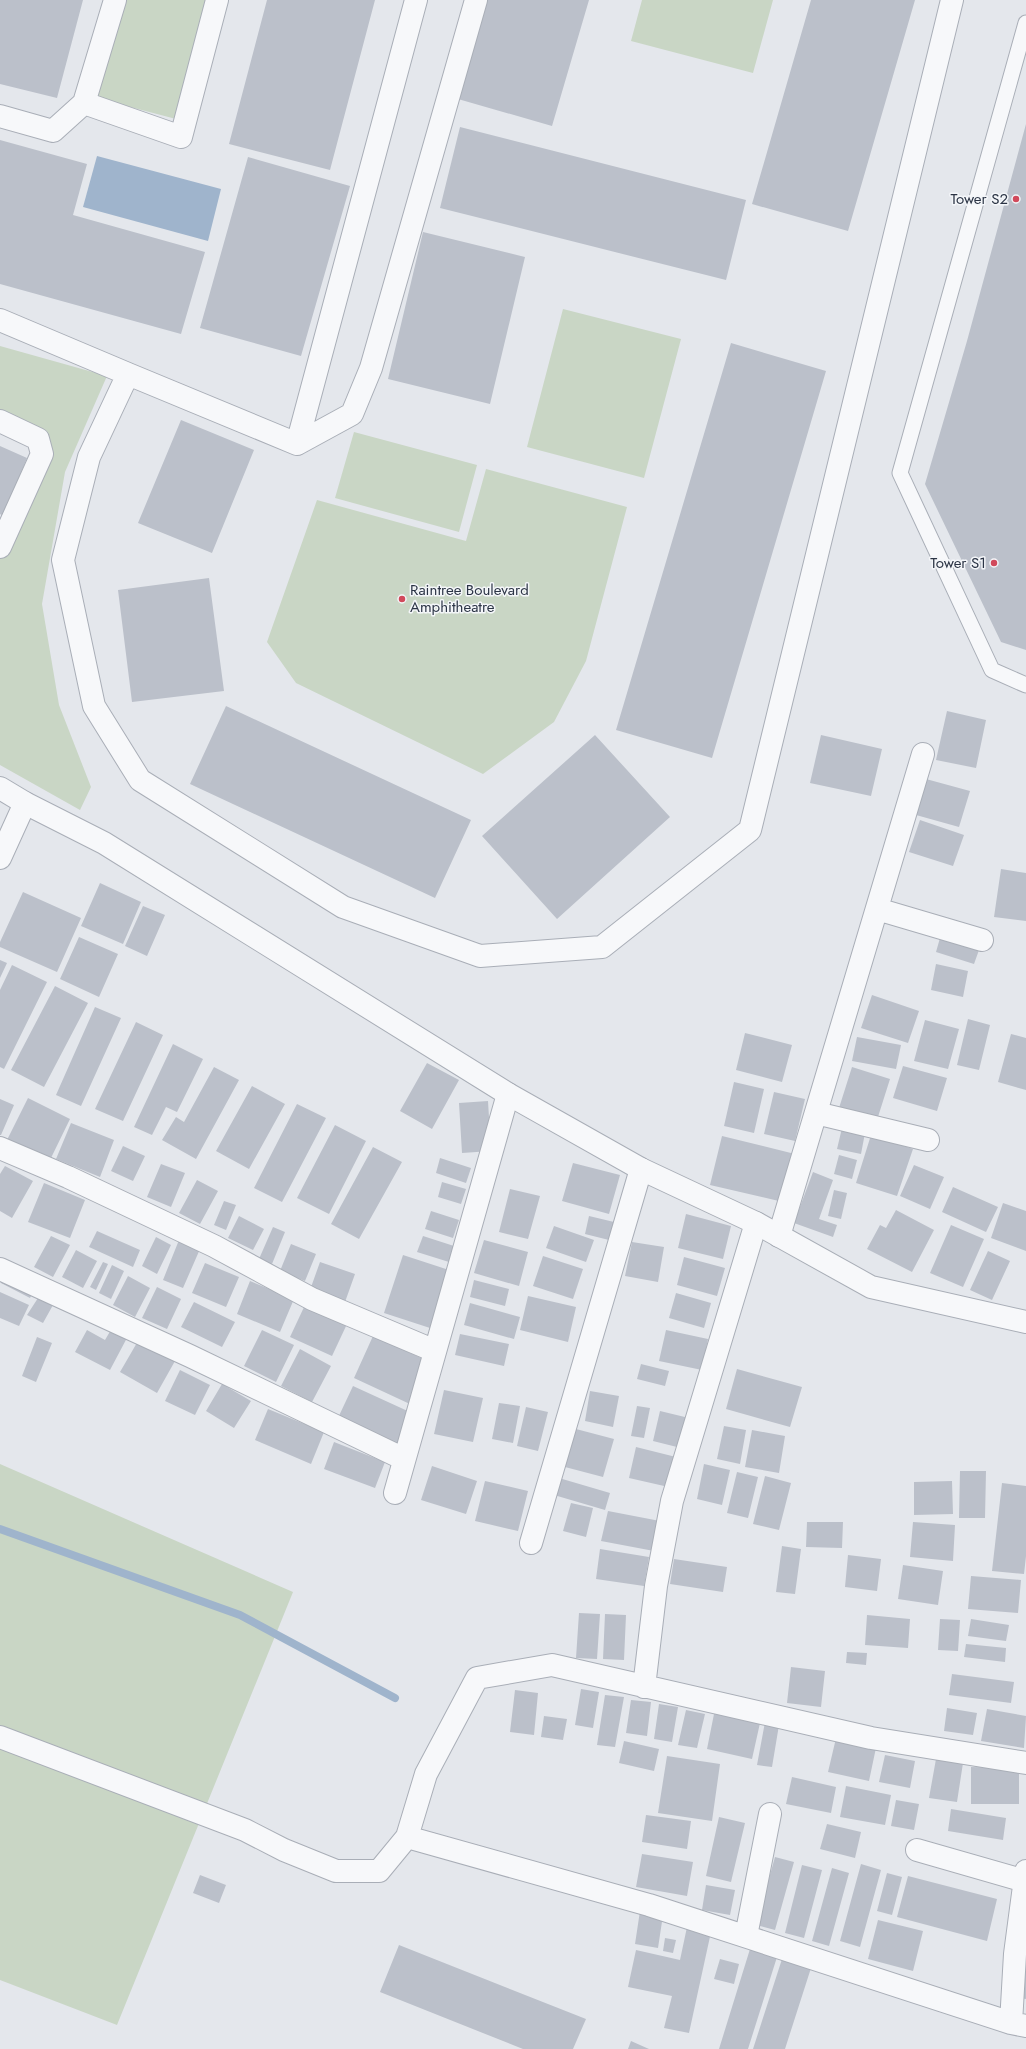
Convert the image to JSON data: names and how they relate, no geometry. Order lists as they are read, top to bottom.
{
  "places": ["Tower S2", "Tower S1", "Raintree Boulevard Amphitheatre"]
}
